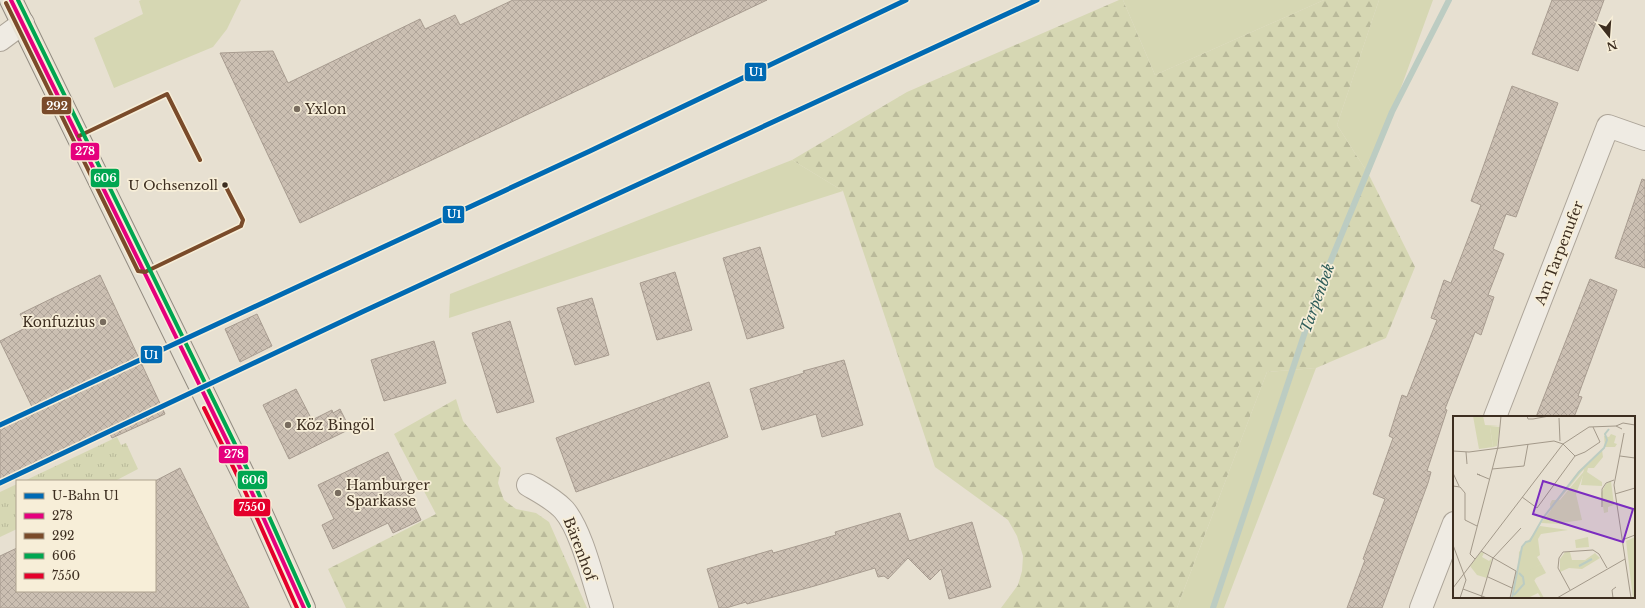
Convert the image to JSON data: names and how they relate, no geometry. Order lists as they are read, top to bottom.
{
  "streets": {
    "street": ["Am Tarpenufer", "Bärenhof"]
  },
  "water": ["Tarpenbek"],
  "places": [
    "Yxlon",
    "U Ochsenzoll",
    "Konfuzius",
    "Köz Bingöl",
    "Hamburger Sparkasse"
  ],
  "lines": [
    "metro line U1",
    "transit line 278",
    "transit line 606",
    "transit line 292",
    "transit line 7550"
  ],
  "legend": [
    "U-Bahn U1",
    "278",
    "292",
    "606",
    "7550"
  ],
  "north": "bottom"
}
